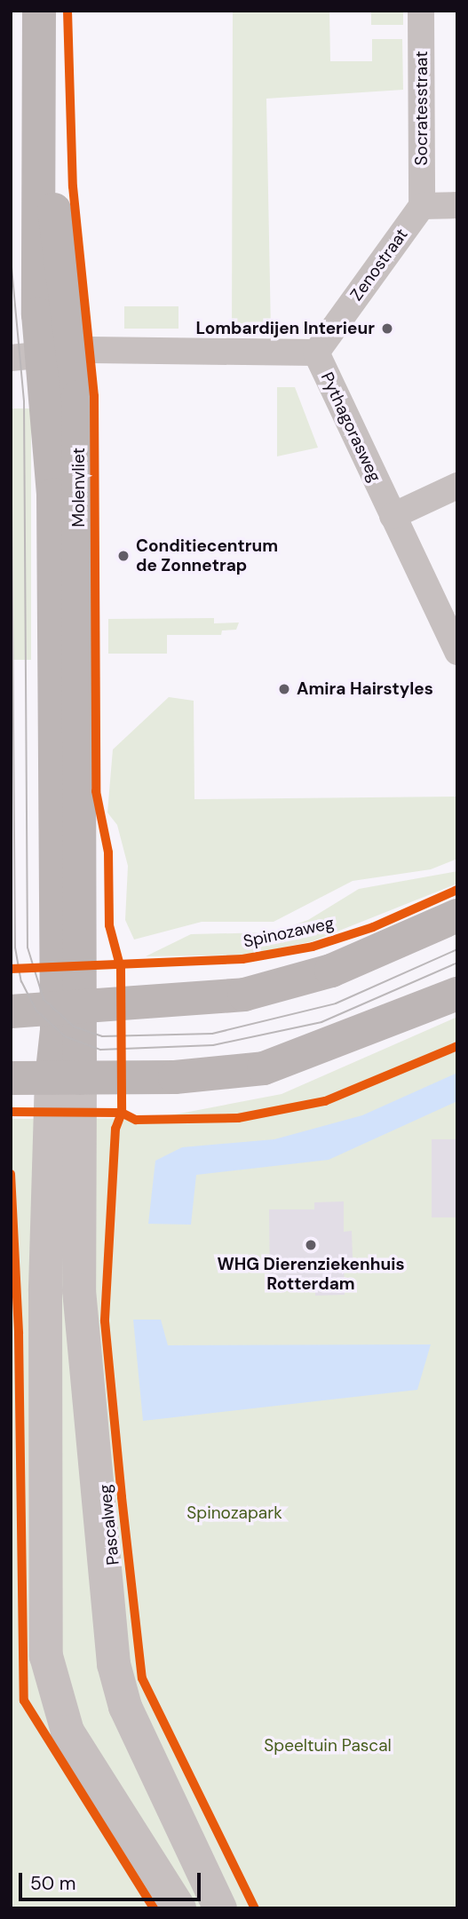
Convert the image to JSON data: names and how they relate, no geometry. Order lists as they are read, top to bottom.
{
  "streets": {
    "main road": ["Molenvliet"],
    "street": [
      "Socratesstraat",
      "Zenostraat",
      "Pythagorasweg",
      "Pascalweg"
    ],
    "cycle path": ["Spinozaweg"]
  },
  "crossings": [
    ["Socratesstraat", "Zenostraat"],
    ["Zenostraat", "Pythagorasweg"],
    ["Pythagorasweg", "Molenvliet"]
  ],
  "parks": ["Spinozapark", "Speeltuin Pascal"],
  "places": [
    "Lombardijen Interieur",
    "Conditiecentrum de Zonnetrap",
    "Amira Hairstyles",
    "WHG Dierenziekenhuis Rotterdam"
  ],
  "scale_bar": "50 m"
}
